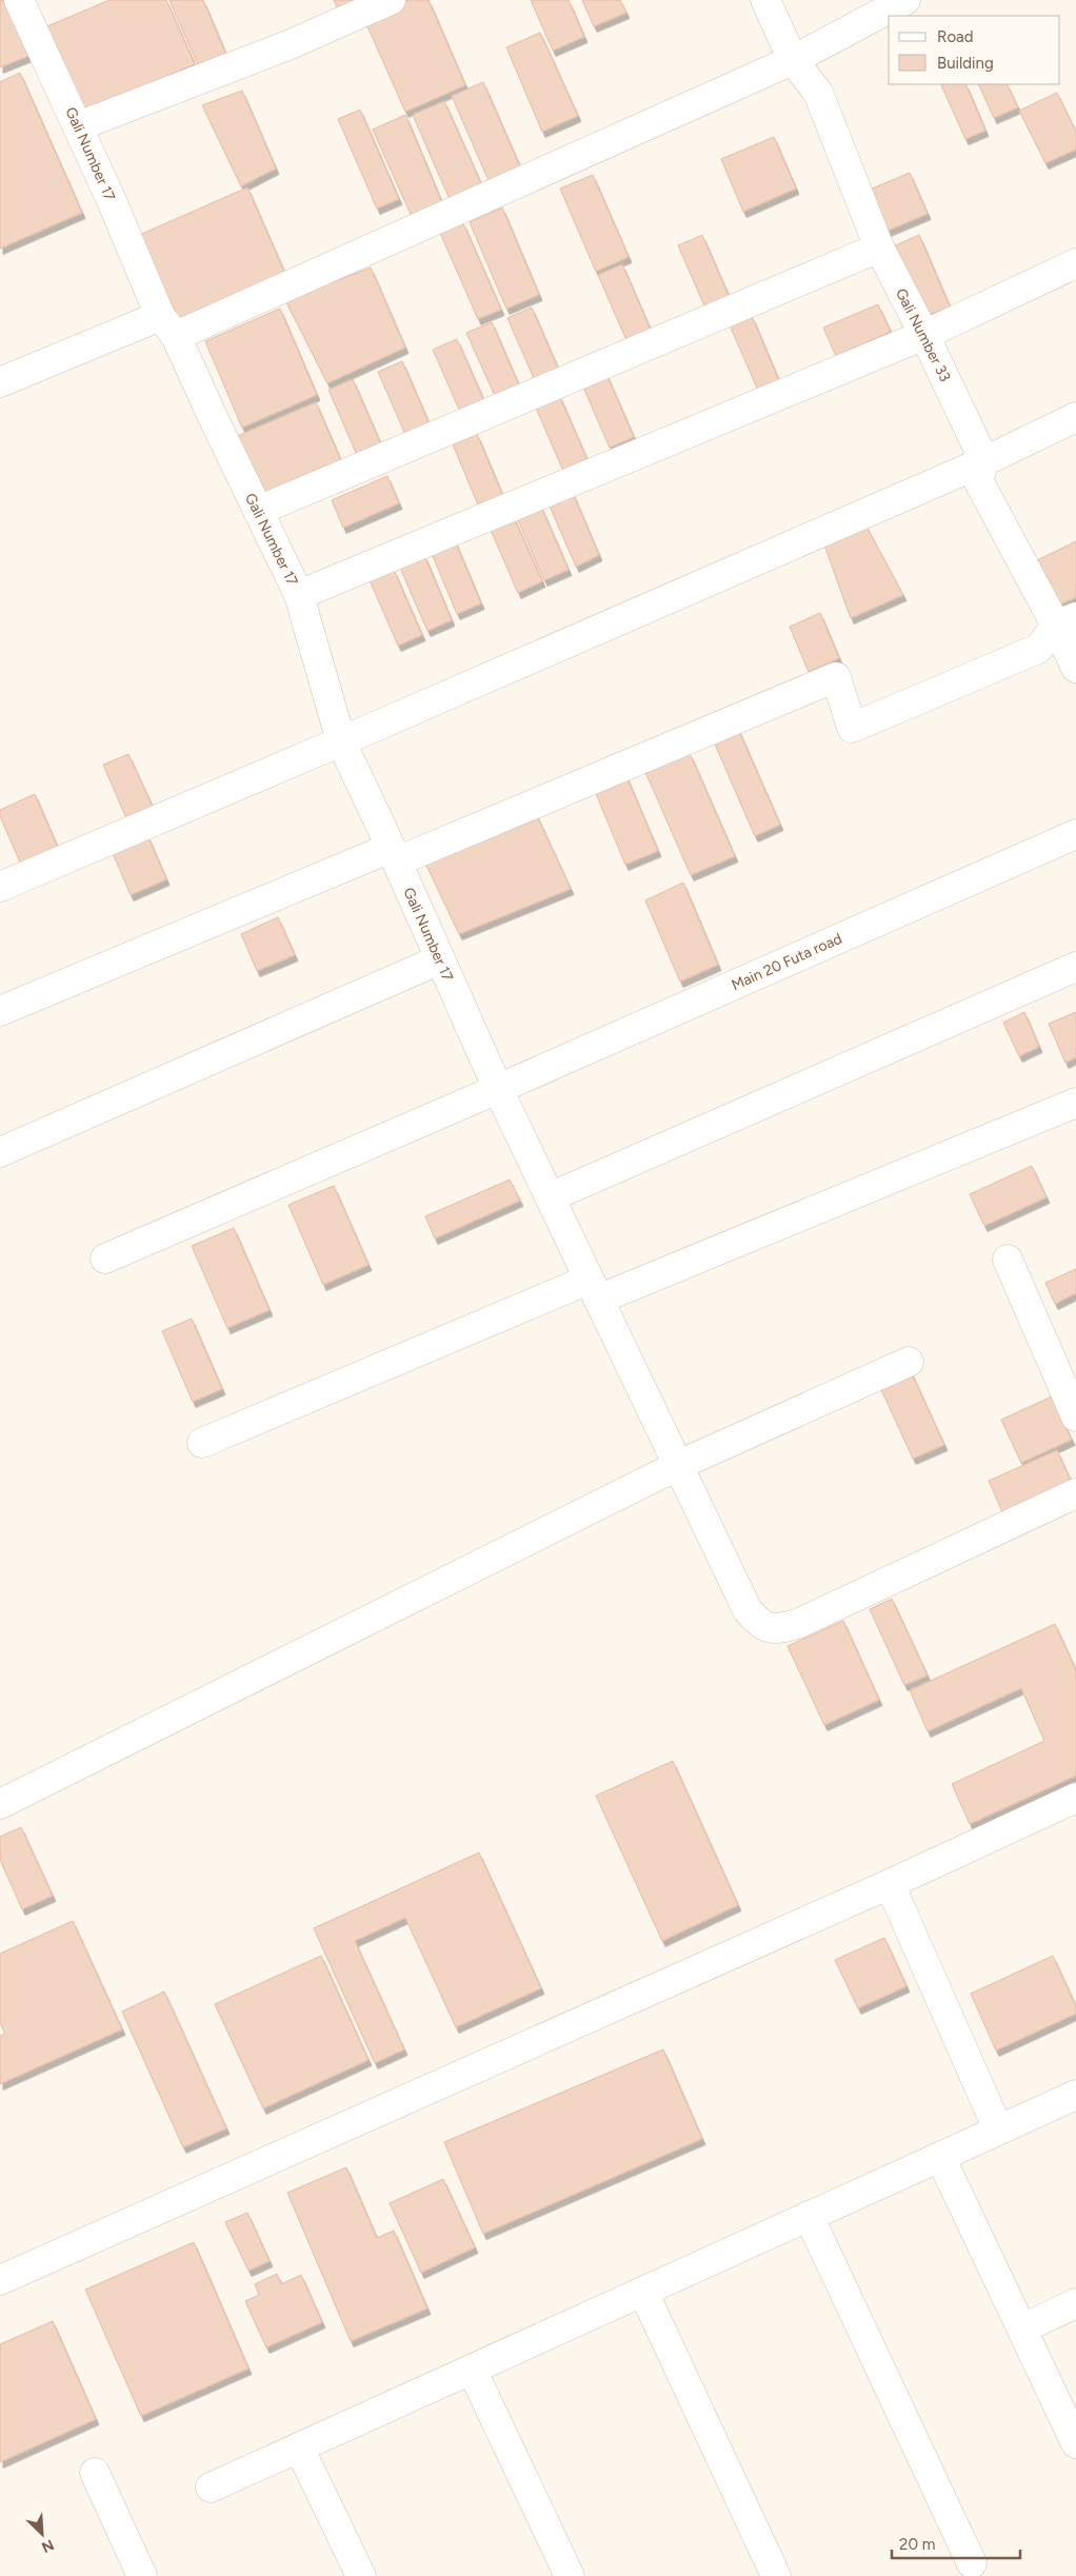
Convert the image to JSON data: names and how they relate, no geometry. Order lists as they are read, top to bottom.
{
  "streets": {
    "street": ["Gali Number 17", "Gali Number 33", "Main 20 Futa road"]
  },
  "crossings": [
    ["Gali Number 17", "Main 20 Futa road"]
  ],
  "legend": ["Road", "Building"],
  "scale_bar": "20 m",
  "north": "bottom right"
}
